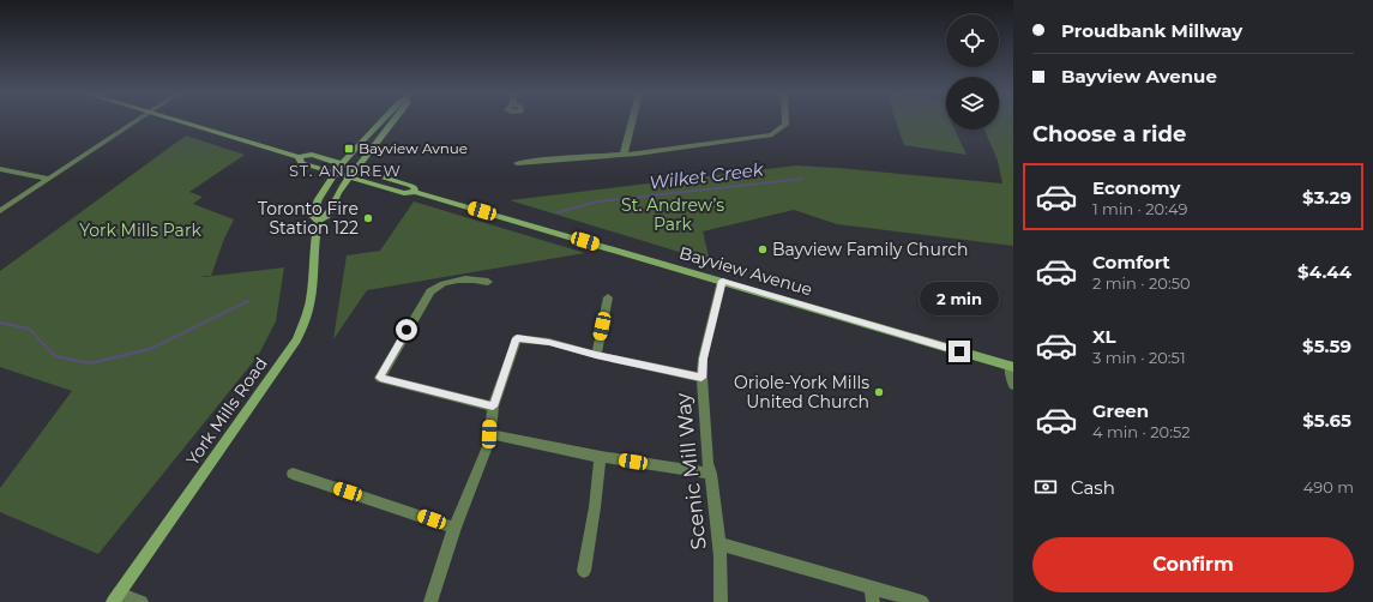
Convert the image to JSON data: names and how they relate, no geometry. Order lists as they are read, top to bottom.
{
  "streets": {
    "main road": ["Bayview Avenue", "York Mills Road"],
    "street": ["Scenic Mill Way"]
  },
  "crossings": [
    ["Bayview Avenue", "York Mills Road"],
    ["Bayview Avenue", "Scenic Mill Way"]
  ],
  "districts": ["ST. ANDREW"],
  "water": ["Wilket Creek"],
  "parks": ["St. Andrew’s Park", "York Mills Park"],
  "places": {
    "transit": ["Bayview Avnue"],
    "other": ["Toronto Fire Station 122", "Bayview Family Church", "Oriole-York Mills United Church"]
  },
  "page": {
    "banner": ["Proudbank Millway", "Bayview Avenue"],
    "heading": "Choose a ride",
    "list": [
      {
        "name": "Economy",
        "note": "1 min · 20:49",
        "value": "$3.29"
      },
      {
        "name": "Comfort",
        "note": "2 min · 20:50",
        "value": "$4.44"
      },
      {
        "name": "XL",
        "note": "3 min · 20:51",
        "value": "$5.59"
      },
      {
        "name": "Green",
        "note": "4 min · 20:52",
        "value": "$5.65"
      }
    ],
    "bubble": "2 min",
    "pay": ["Cash", "490 m"],
    "buttons": "Confirm"
  }
}
